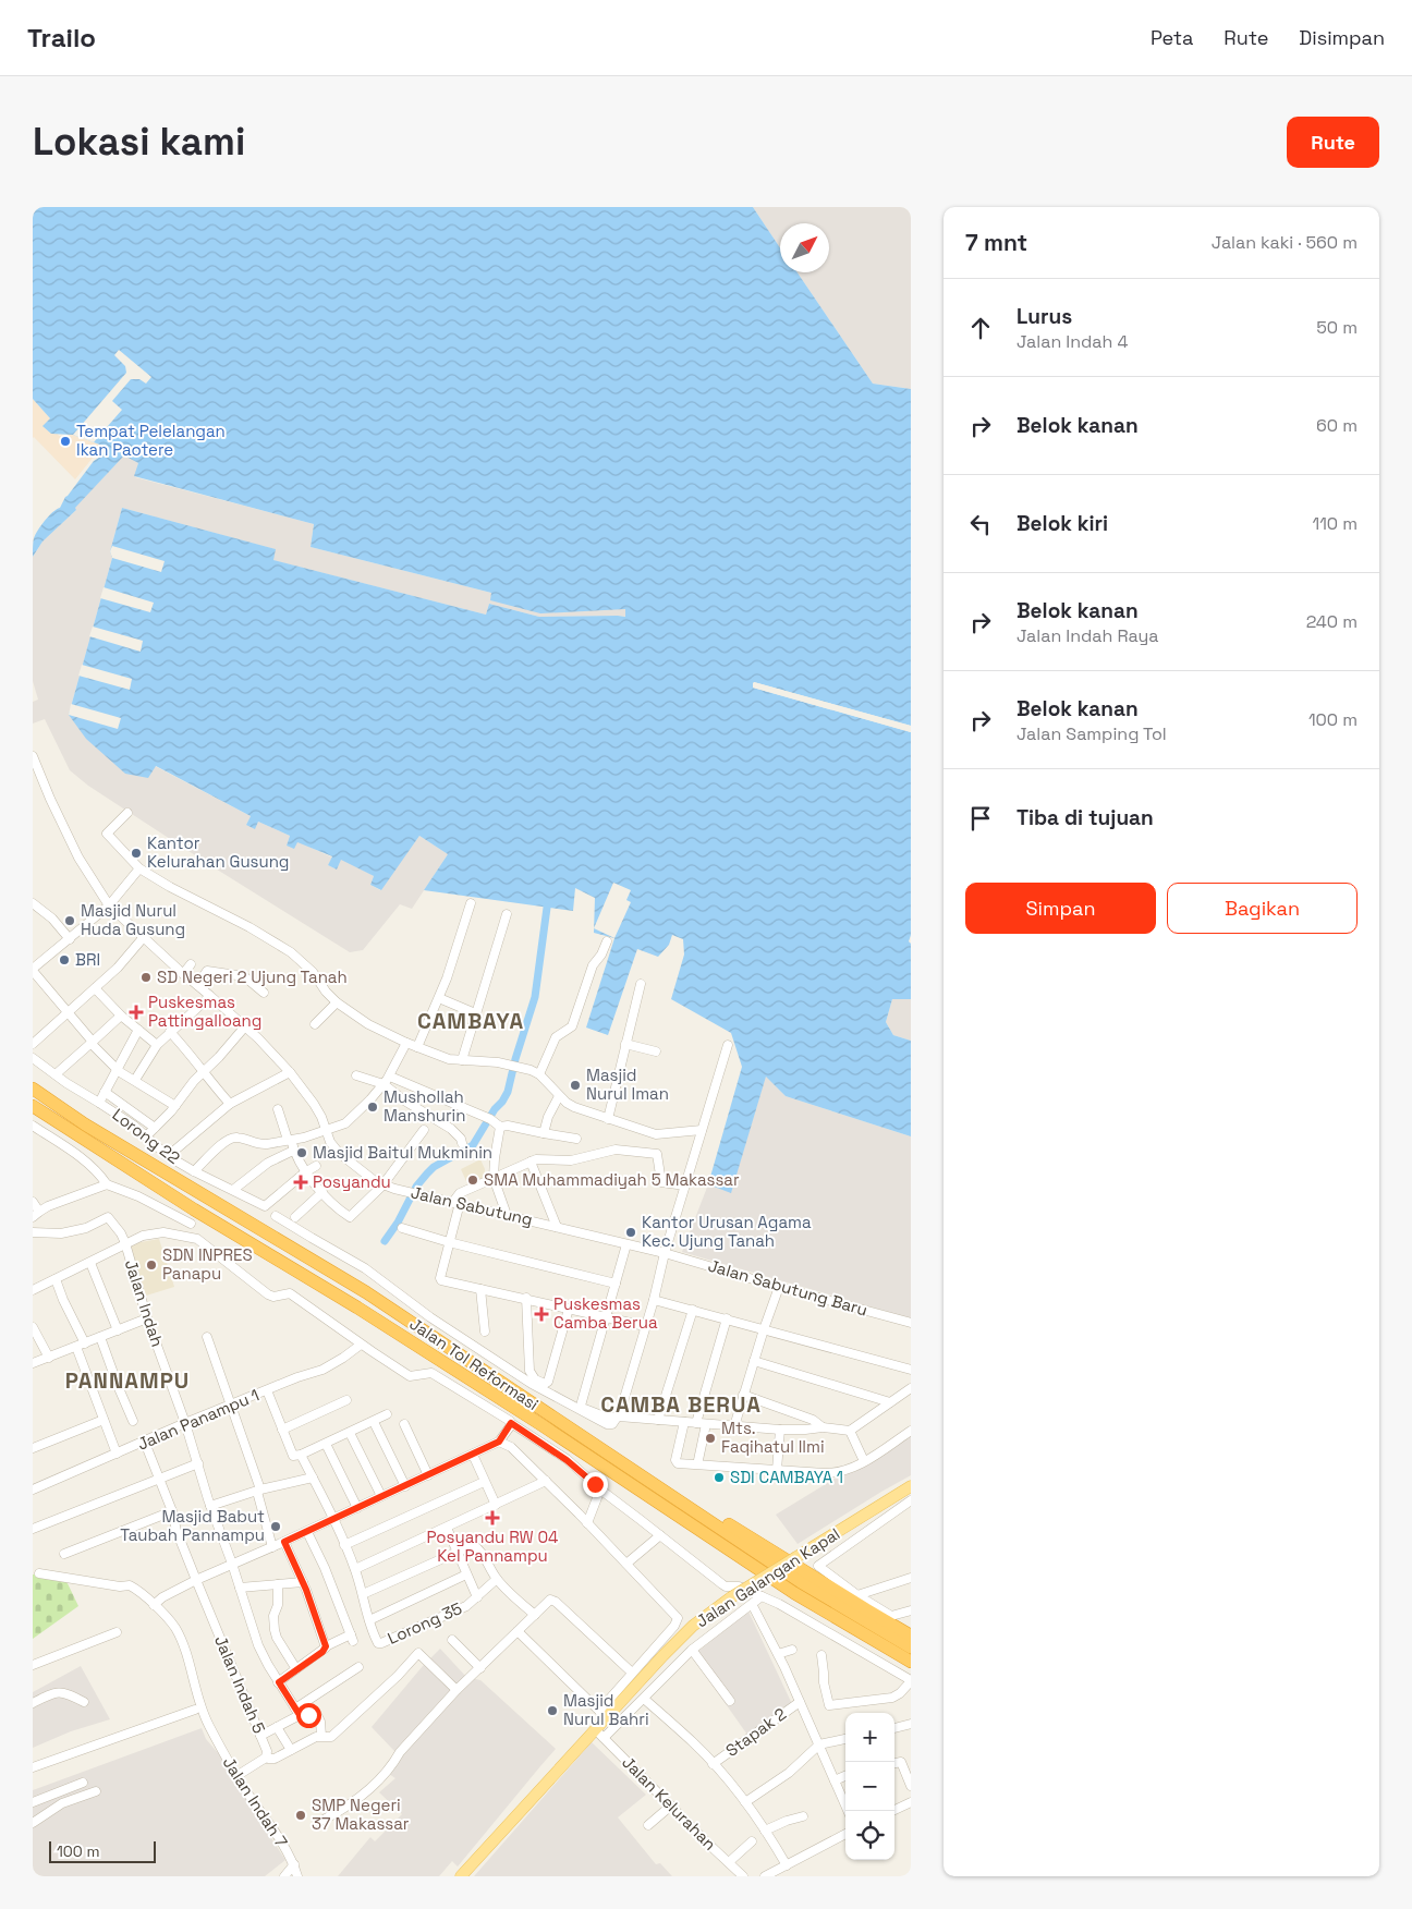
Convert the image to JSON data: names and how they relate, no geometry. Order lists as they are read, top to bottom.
{
  "streets": {
    "highway": ["Jalan Tol Reformasi"],
    "main road": ["Jalan Galangan Kapal"],
    "street": [
      "Lorong 22",
      "Jalan Sabutung",
      "Jalan Sabutung Baru",
      "Jalan Indah",
      "Jalan Panampu 1",
      "Lorong 35",
      "Jalan Indah 5",
      "Stapak 2",
      "Jalan Indah 7",
      "Jalan Kelurahan"
    ]
  },
  "crossings": [
    ["Jalan Sabutung", "Jalan Sabutung Baru"],
    ["Jalan Indah", "Jalan Panampu 1"],
    ["Jalan Panampu 1", "Jalan Indah 5"],
    ["Jalan Galangan Kapal", "Jalan Kelurahan"],
    ["Jalan Indah 5", "Jalan Indah 7"]
  ],
  "districts": ["CAMBAYA", "PANNAMPU", "CAMBA BERUA"],
  "places": {
    "other": [
      "Tempat Pelelangan Ikan Paotere",
      "Kantor Kelurahan Gusung",
      "Masjid Nurul Huda Gusung",
      "BRI",
      "SD Negeri 2 Ujung Tanah",
      "Masjid Nurul Iman",
      "Mushollah Manshurin",
      "Masjid Baitul Mukminin",
      "SMA Muhammadiyah 5 Makassar",
      "Kantor Urusan Agama Kec. Ujung Tanah",
      "SDN INPRES Panapu",
      "Mts. Faqihatul Ilmi",
      "SDI CAMBAYA 1",
      "Masjid Babut Taubah Pannampu",
      "Masjid Nurul Bahri",
      "SMP Negeri 37 Makassar"
    ],
    "health": [
      "Puskesmas Pattingalloang",
      "Posyandu",
      "Puskesmas Camba Berua",
      "Posyandu RW 04 Kel Pannampu"
    ]
  },
  "scale_bar": "100 m",
  "north": "top right",
  "page": {
    "header": "Trailo",
    "nav": ["Peta", "Rute", "Disimpan"],
    "buttons": [
      "Rute",
      ["Simpan", "Bagikan"]
    ],
    "title": "Lokasi kami",
    "heading": ["7 mnt", "Jalan kaki · 560 m"],
    "list": [
      ["Lurus", "Jalan Indah 4", "50 m"],
      ["Belok kanan", "60 m"],
      ["Belok kiri", "110 m"],
      ["Belok kanan", "Jalan Indah Raya", "240 m"],
      ["Belok kanan", "Jalan Samping Tol", "100 m"],
      "Tiba di tujuan"
    ],
    "map_buttons": ["+", "−"],
    "scale": "100 m"
  }
}
